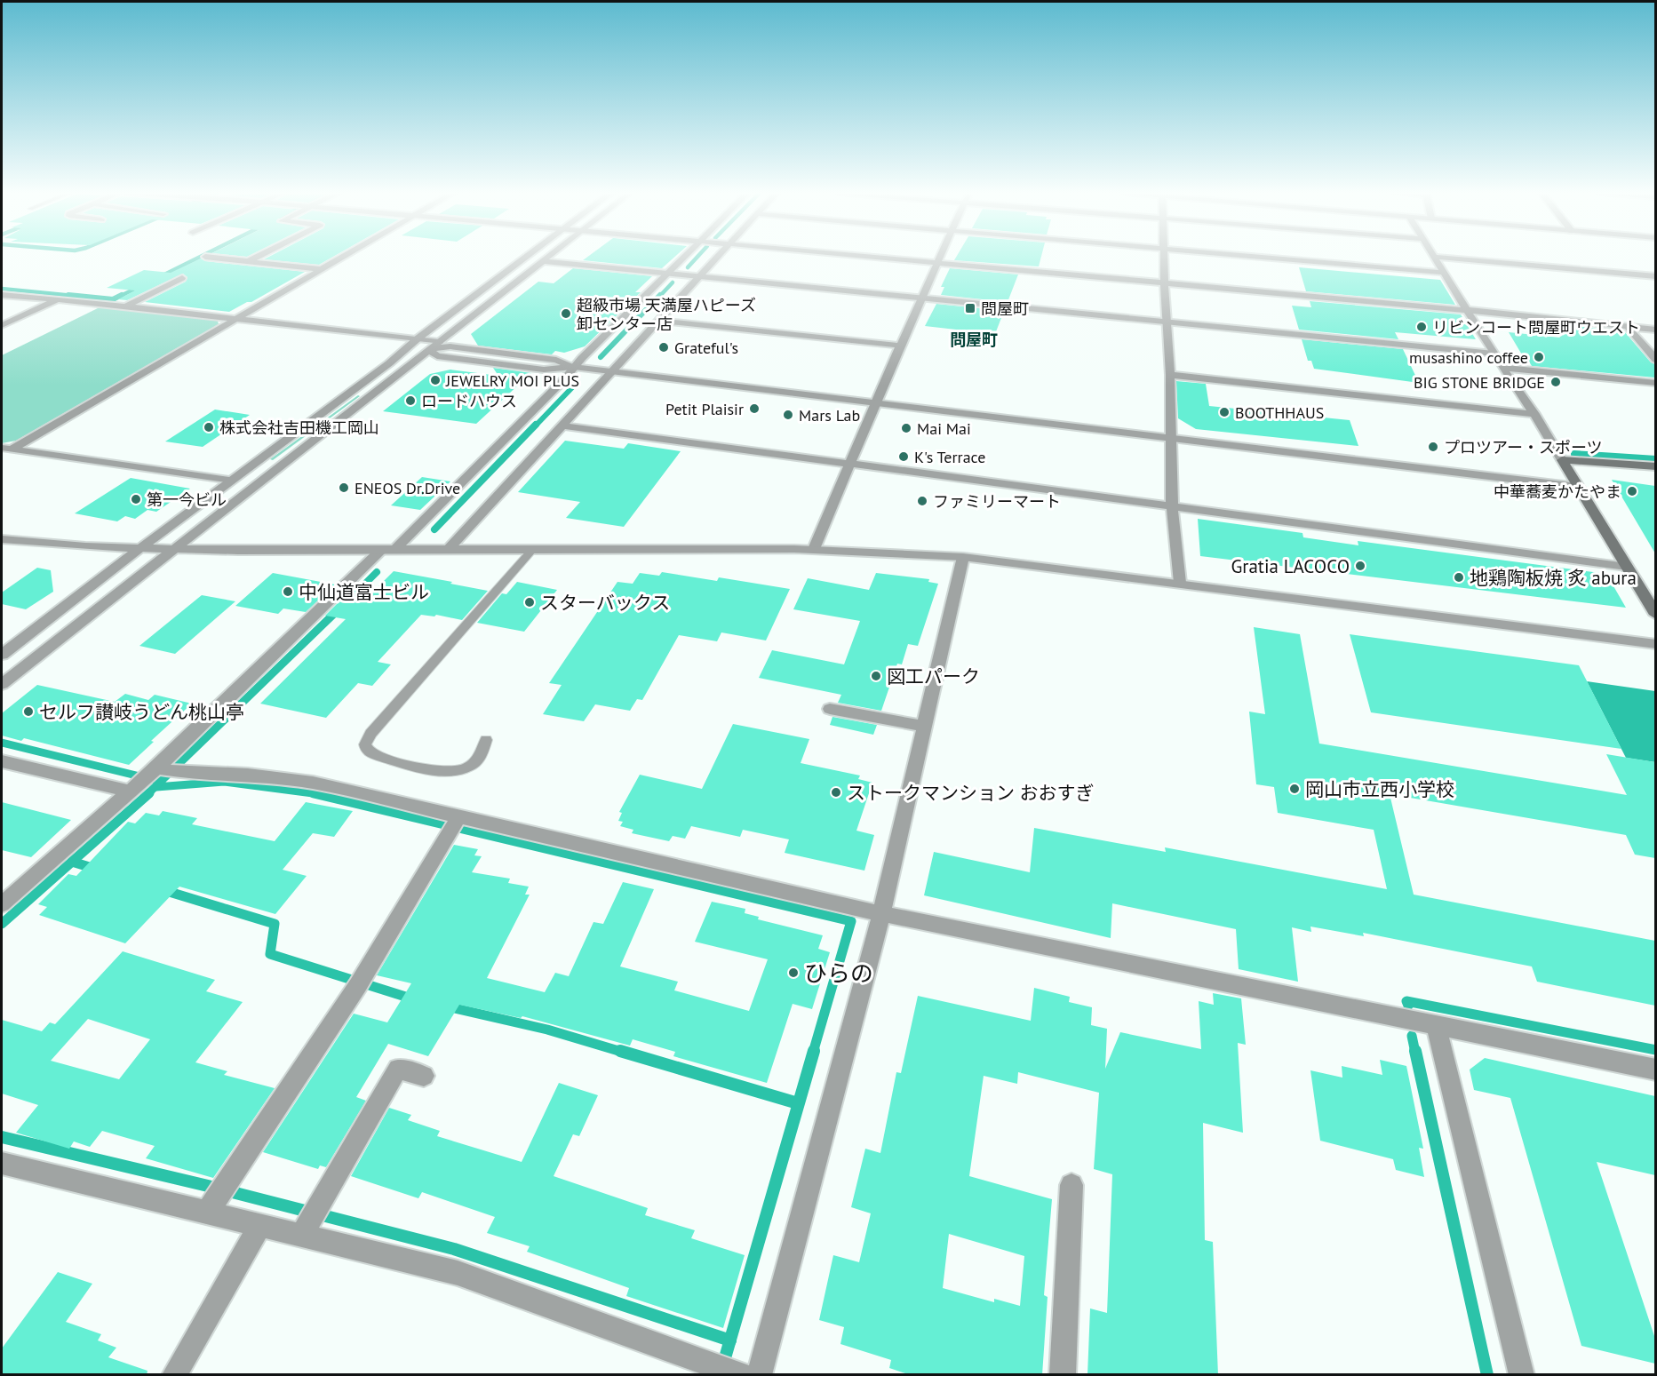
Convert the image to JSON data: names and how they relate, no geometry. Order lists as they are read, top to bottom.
{
  "districts": ["問屋町"],
  "places": {
    "transit": ["問屋町"],
    "other": [
      "超級市場 天満屋ハピーズ 卸センター店",
      "リビンコート問屋町ウエスト",
      "Grateful's",
      "musashino coffee",
      "JEWELRY MOI PLUS",
      "BIG STONE BRIDGE",
      "ロードハウス",
      "Petit Plaisir",
      "BOOTHHAUS",
      "Mars Lab",
      "株式会社吉田機工岡山",
      "Mai Mai",
      "プロツアー・スポーツ",
      "K's Terrace",
      "ENEOS Dr.Drive",
      "中華蕎麦かたやま",
      "第一今ビル",
      "ファミリーマート",
      "Gratia LACOCO",
      "地鶏陶板焼 炙 abura",
      "中仙道富士ビル",
      "スターバックス",
      "図工パーク",
      "セルフ讃岐うどん桃山亭",
      "岡山市立西小学校",
      "ストークマンション おおすぎ",
      "ひらの"
    ]
  }
}
